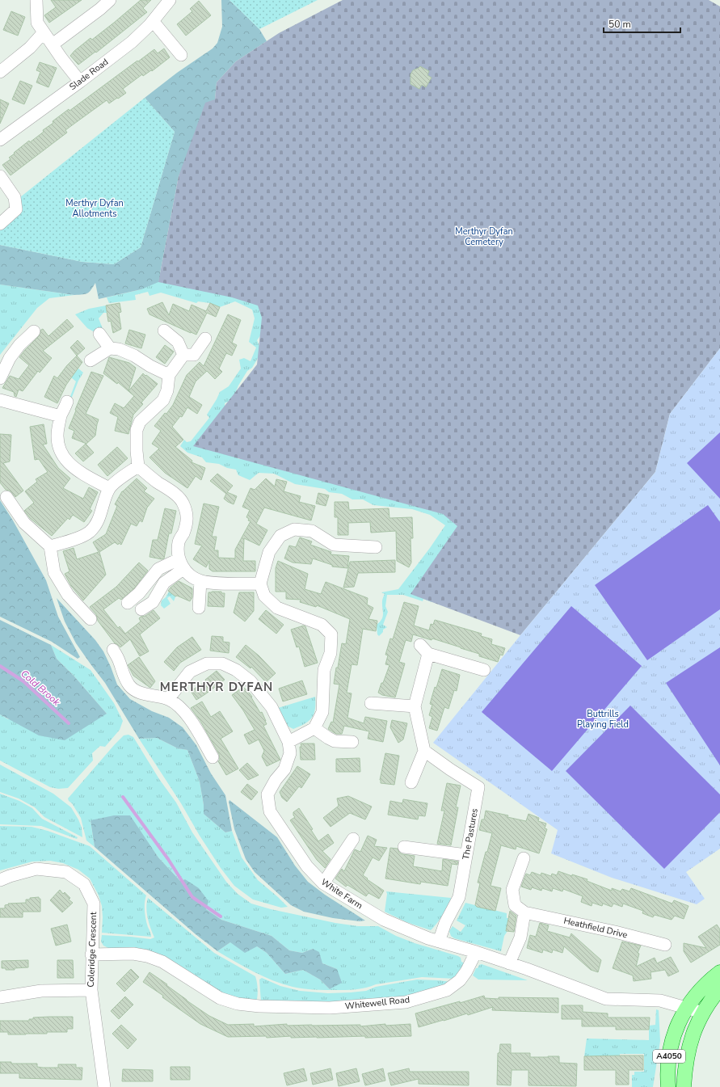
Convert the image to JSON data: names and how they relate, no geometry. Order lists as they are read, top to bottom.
{
  "streets": {
    "main road": ["A4050"],
    "street": [
      "Slade Road",
      "The Pastures",
      "White Farm",
      "Heathfield Drive",
      "Coleridge Crescent",
      "Whitewell Road"
    ]
  },
  "crossings": [
    ["The Pastures", "White Farm"],
    ["White Farm", "Whitewell Road"],
    ["Coleridge Crescent", "Whitewell Road"]
  ],
  "districts": ["MERTHYR DYFAN"],
  "water": ["Cold Brook"],
  "parks": ["Merthyr Dyfan Allotments", "Merthyr Dyfan Cemetery", "Buttrills Playing Field"],
  "scale_bar": "50 m"
}
